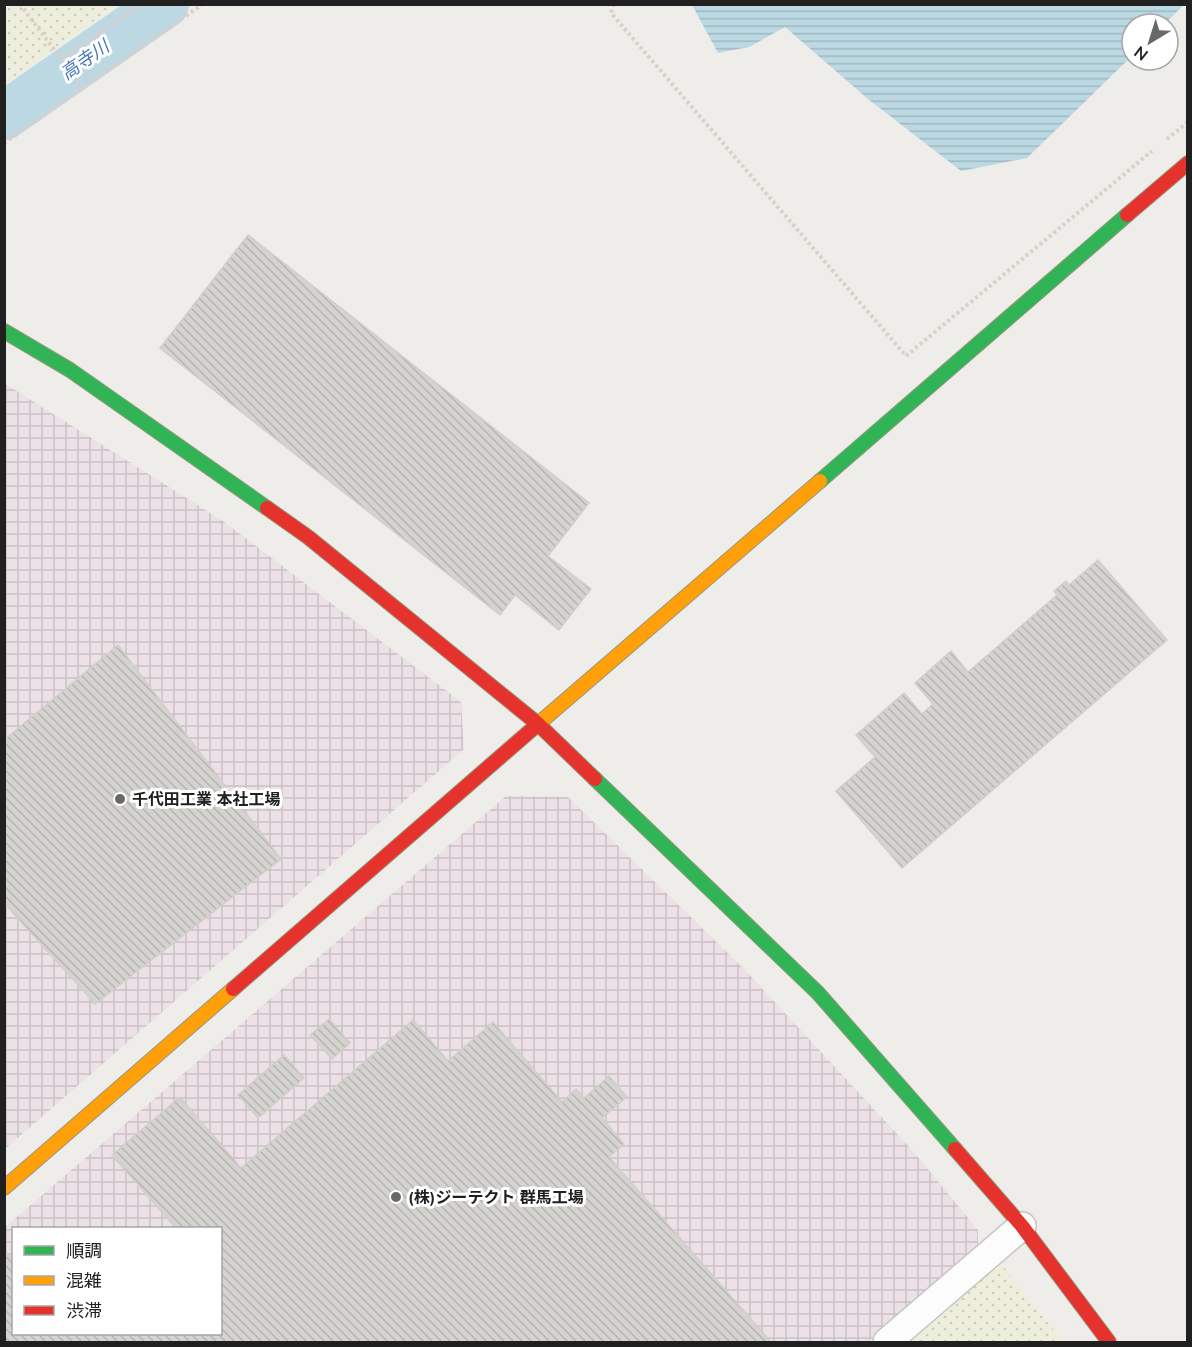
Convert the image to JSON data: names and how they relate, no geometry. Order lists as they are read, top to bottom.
{
  "water": ["高寺川"],
  "places": ["千代田工業 本社工場", "(株)ジーテクト 群馬工場"],
  "legend": ["順調", "混雑", "渋滞"],
  "north": "bottom left"
}
